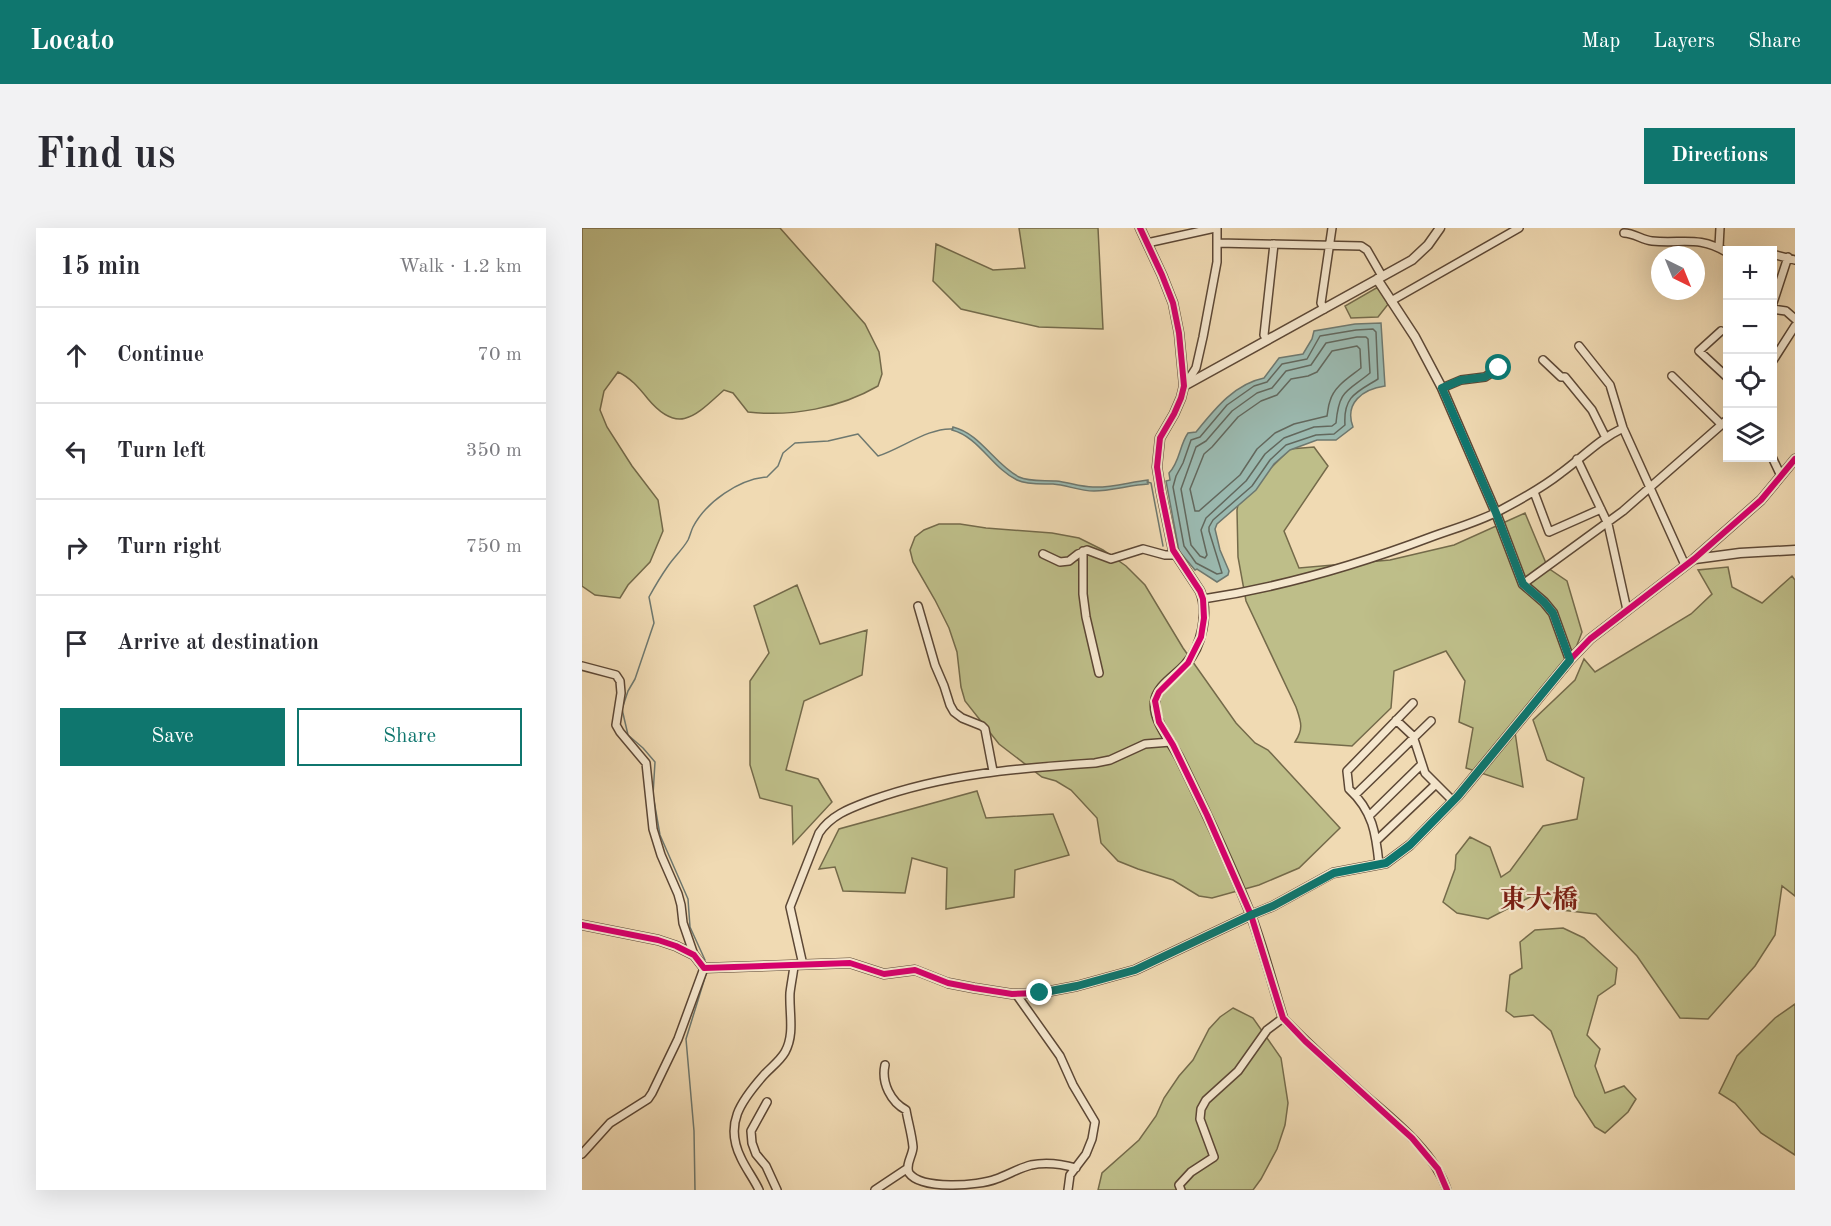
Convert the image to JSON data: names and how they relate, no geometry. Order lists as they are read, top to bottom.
{
  "districts": ["東大橋"],
  "north": "bottom right",
  "page": {
    "header": "Locato",
    "nav": ["Map", "Layers", "Share"],
    "buttons": [
      "Directions",
      ["Save", "Share"]
    ],
    "title": "Find us",
    "heading": ["15 min", "Walk · 1.2 km"],
    "map_buttons": ["+", "−"],
    "list": [
      ["Continue", "70 m"],
      ["Turn left", "350 m"],
      ["Turn right", "750 m"],
      "Arrive at destination"
    ]
  }
}
